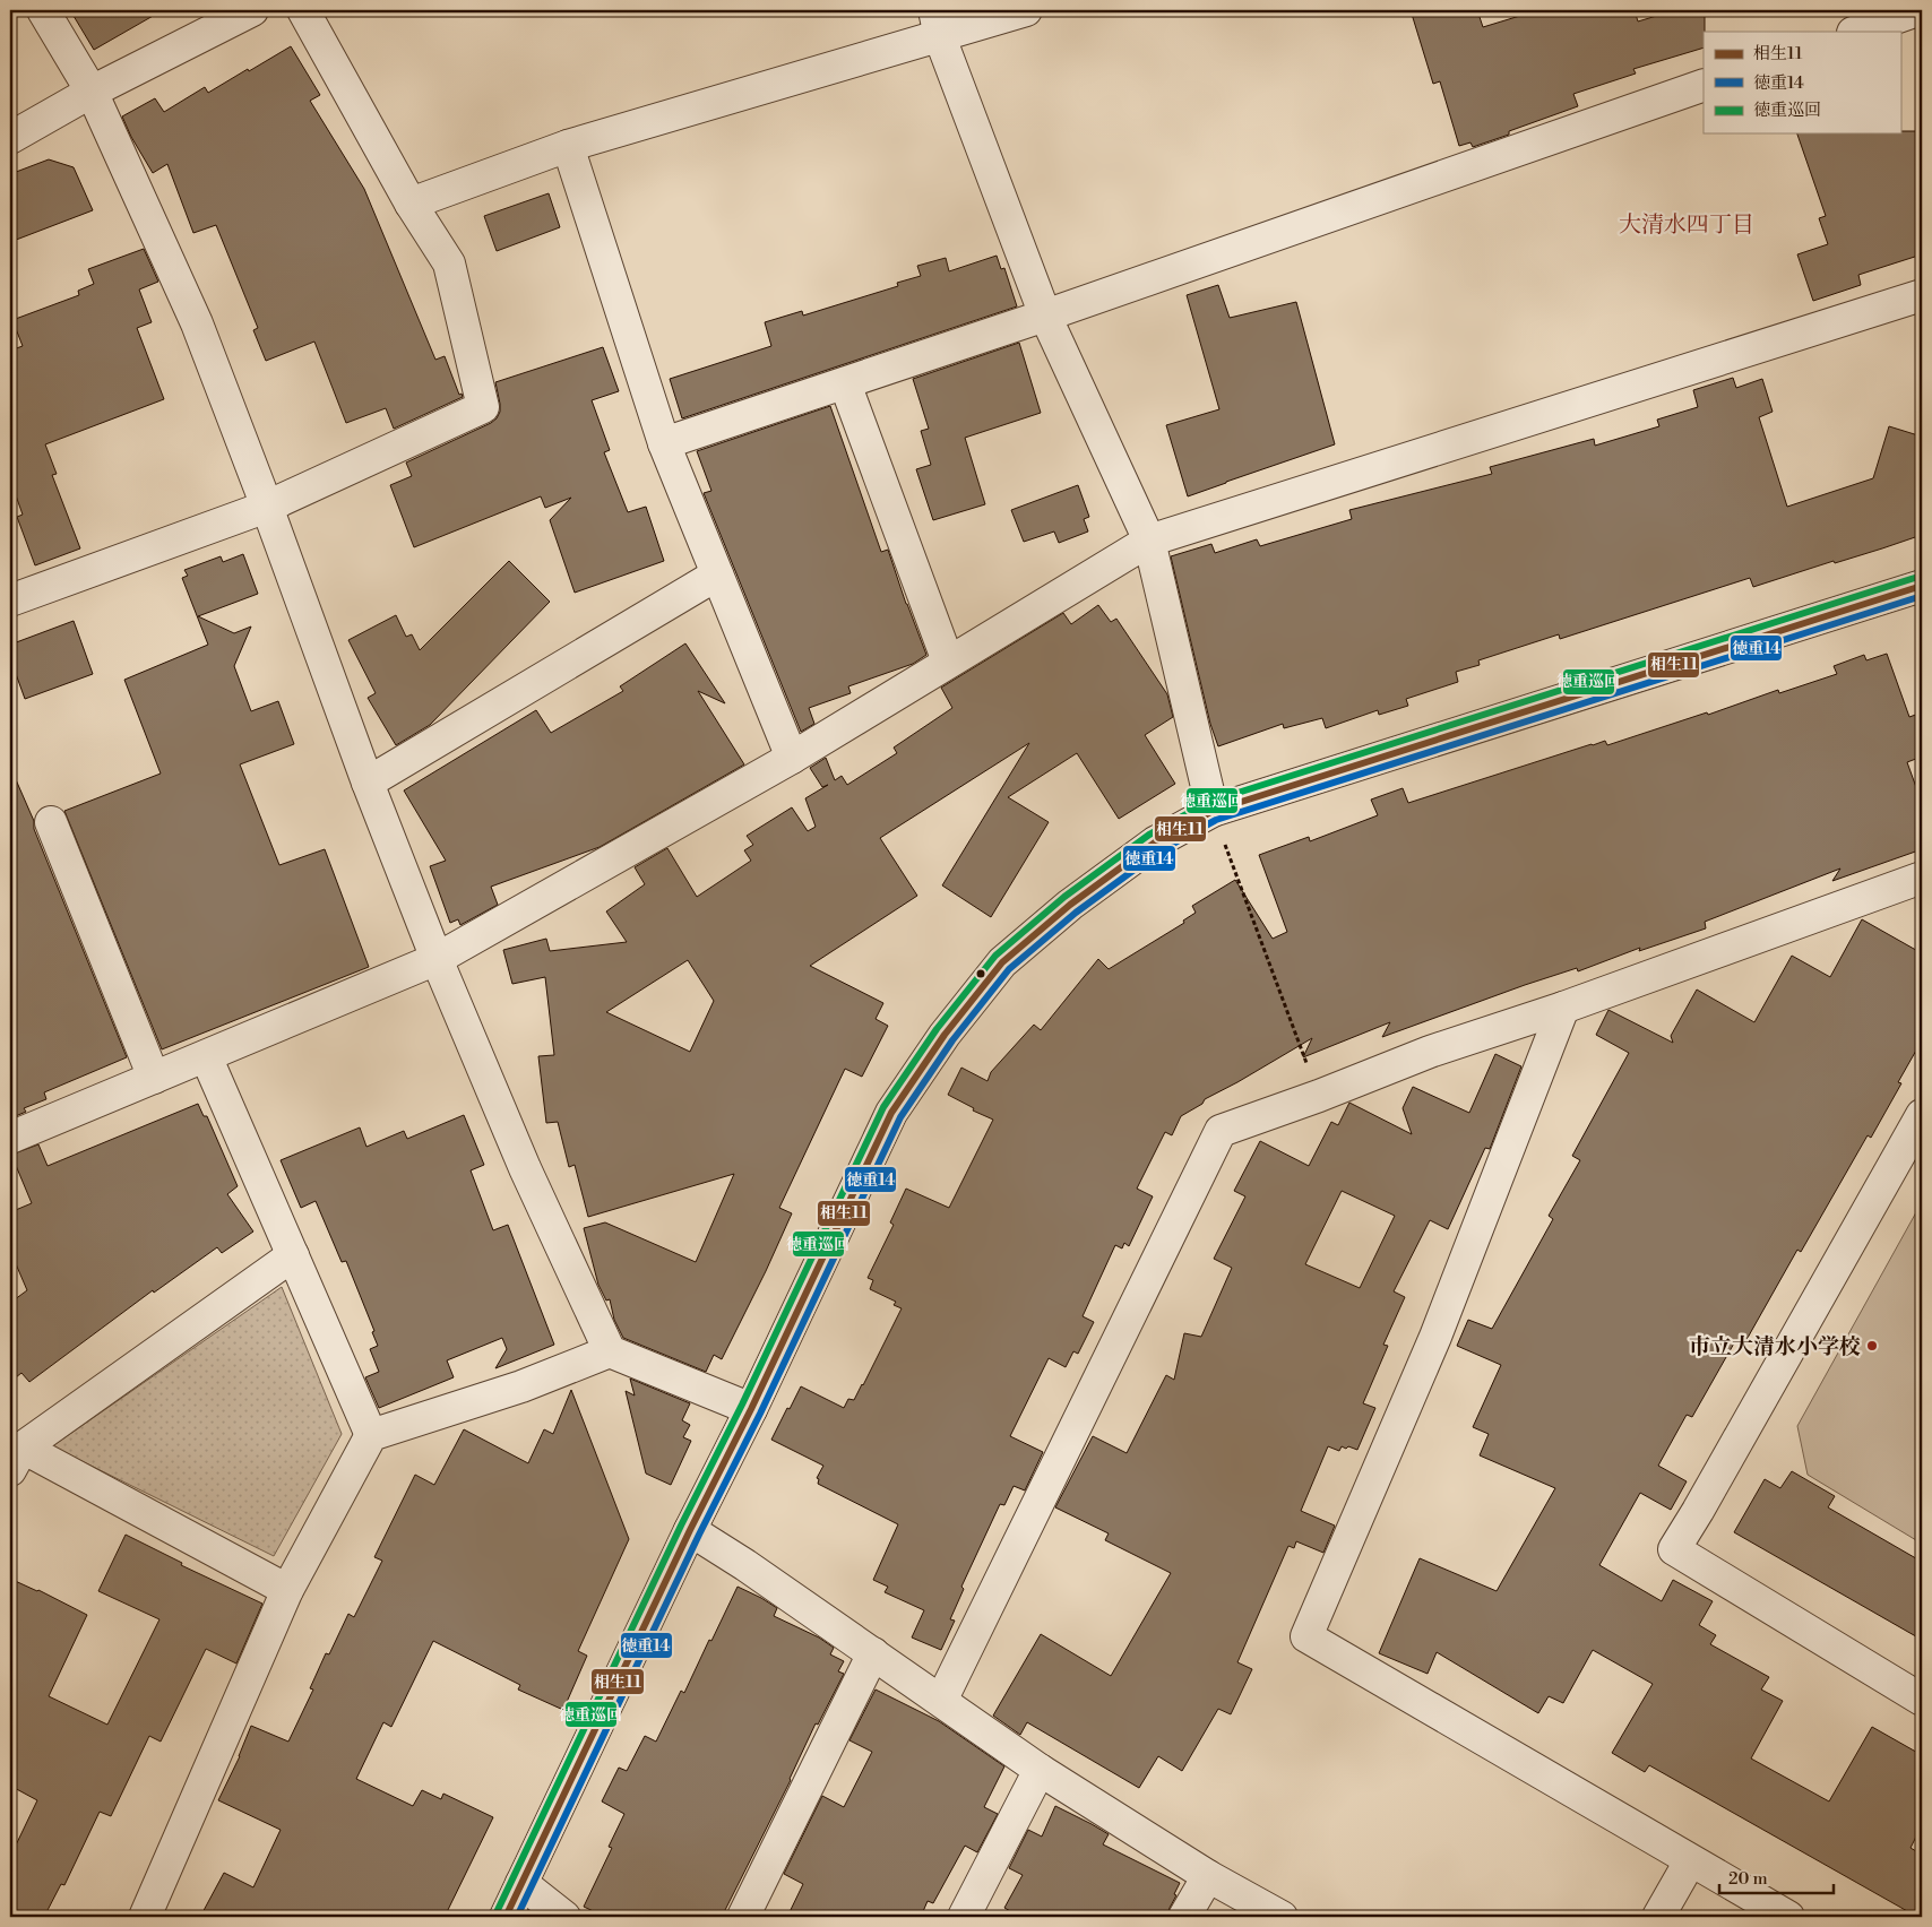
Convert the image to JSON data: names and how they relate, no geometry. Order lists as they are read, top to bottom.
{
  "districts": ["大清水四丁目"],
  "places": ["市立大清水小学校"],
  "lines": ["transit line 徳重巡回", "transit line 相生11", "transit line 徳重14"],
  "legend": ["相生11", "徳重14", "徳重巡回"],
  "scale_bar": "20 m"
}
